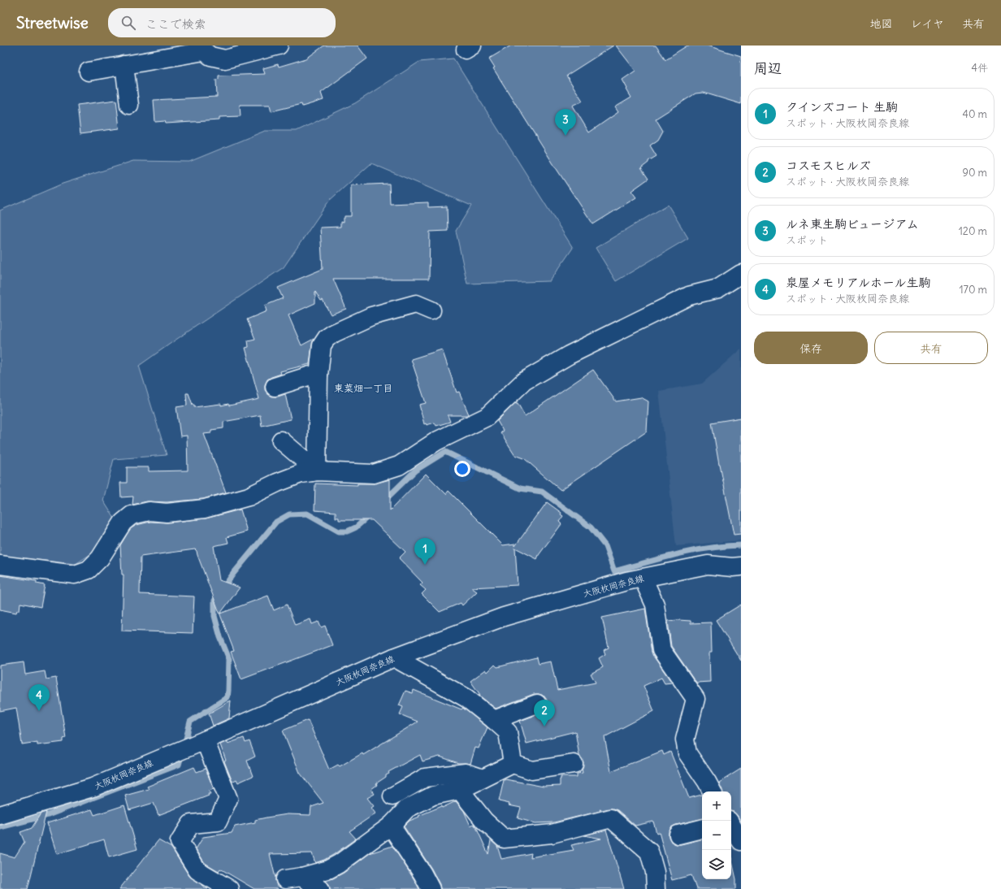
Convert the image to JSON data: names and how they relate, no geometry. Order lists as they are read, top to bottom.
{
  "streets": {
    "street": ["大阪枚岡奈良線"]
  },
  "districts": ["東菜畑一丁目"],
  "page": {
    "header": "Streetwise",
    "search": "ここで検索",
    "nav": ["地図", "レイヤ", "共有"],
    "heading": ["周辺", "4件"],
    "list": [
      {
        "mark": "1",
        "name": "クインズコート 生駒",
        "note": "スポット · 大阪枚岡奈良線",
        "value": "40 m"
      },
      {
        "mark": "2",
        "name": "コスモスヒルズ",
        "note": "スポット · 大阪枚岡奈良線",
        "value": "90 m"
      },
      {
        "mark": "3",
        "name": "ルネ東生駒ビュージアム",
        "note": "スポット",
        "value": "120 m"
      },
      {
        "mark": "4",
        "name": "泉屋メモリアルホール生駒",
        "note": "スポット · 大阪枚岡奈良線",
        "value": "170 m"
      }
    ],
    "pins": [
      "3",
      "1",
      "4",
      "2"
    ],
    "buttons": ["保存", "共有"],
    "map_buttons": ["+", "−"]
  }
}
